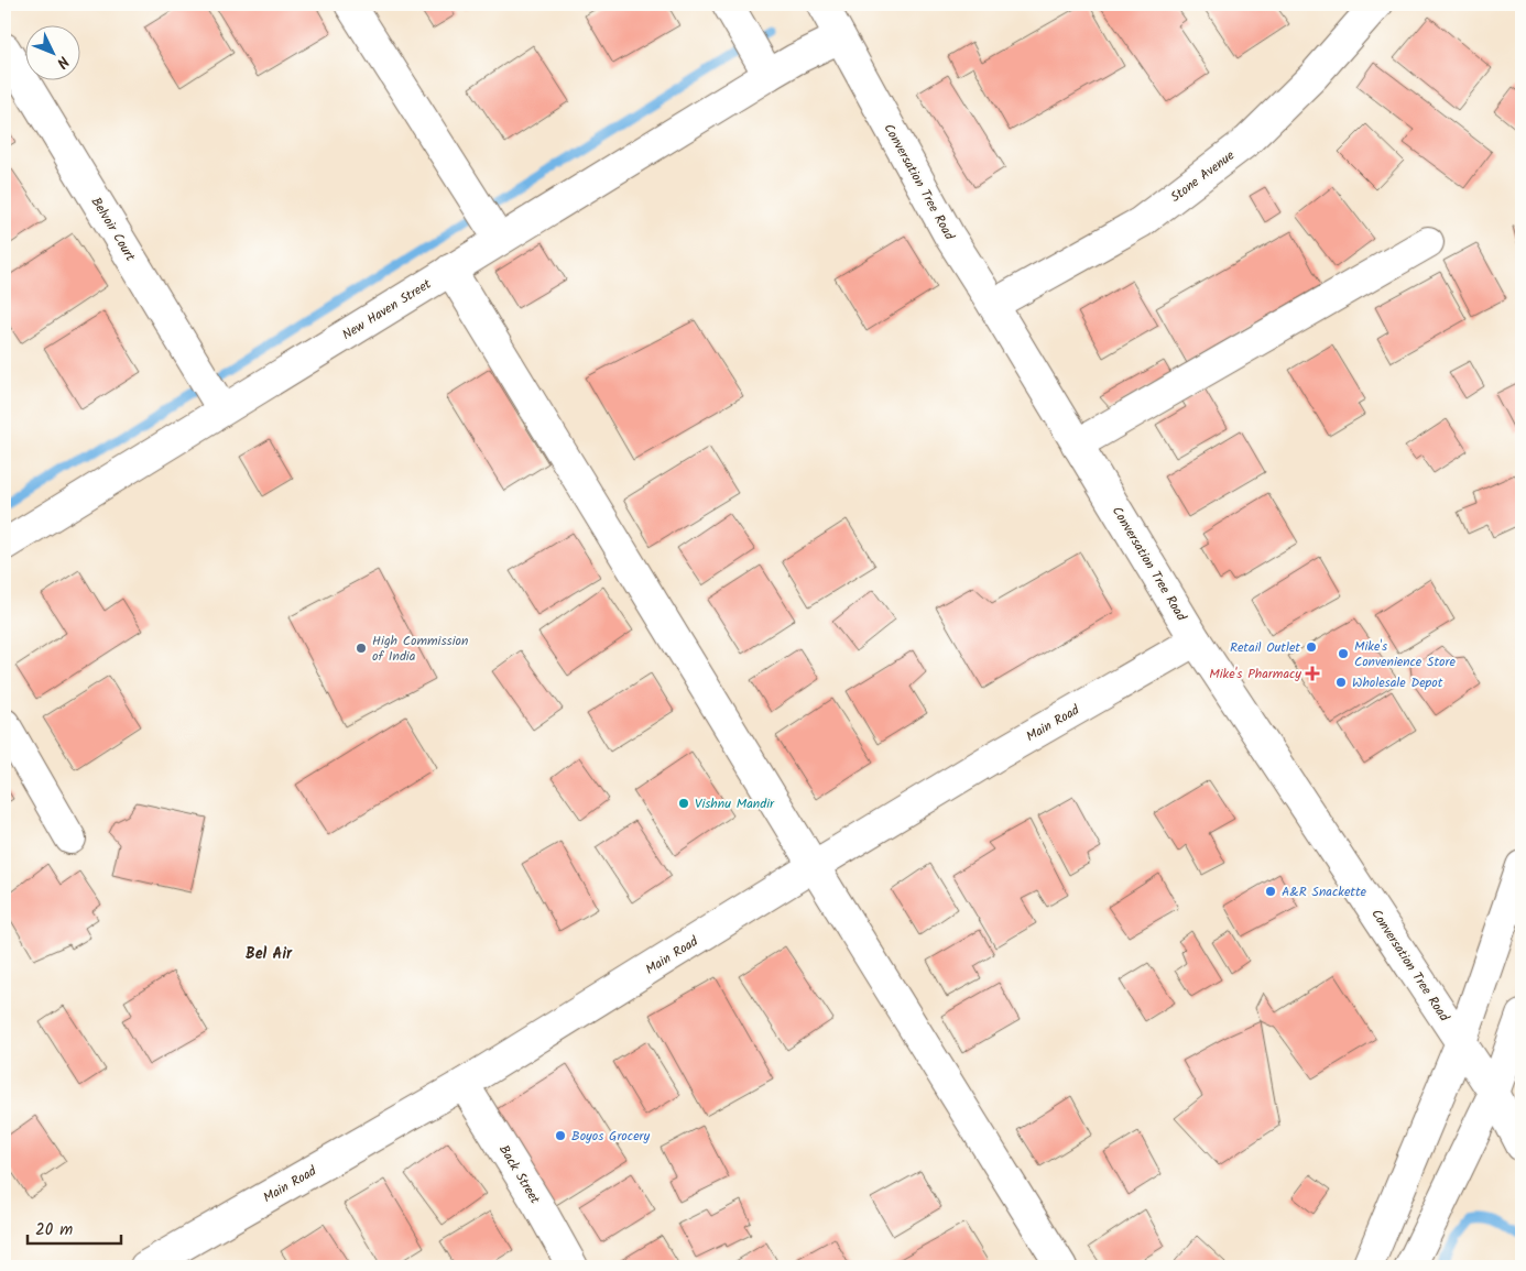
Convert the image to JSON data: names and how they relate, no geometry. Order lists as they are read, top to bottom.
{
  "streets": {
    "street": [
      "Stone Avenue",
      "Conversation Tree Road",
      "Belvoir Court",
      "New Haven Street",
      "Main Road",
      "Back Street"
    ]
  },
  "crossings": [
    ["Stone Avenue", "Conversation Tree Road"],
    ["Conversation Tree Road", "Main Road"],
    ["Belvoir Court", "New Haven Street"],
    ["Main Road", "Back Street"]
  ],
  "districts": ["Bel Air"],
  "places": {
    "other": [
      "Retail Outlet",
      "High Commission of India",
      "Mike's Convenience Store",
      "Wholesale Depot",
      "Vishnu Mandir",
      "A&R Snackette",
      "Boyos Grocery"
    ],
    "health": ["Mike's Pharmacy"]
  },
  "scale_bar": "20 m",
  "north": "bottom right"
}
